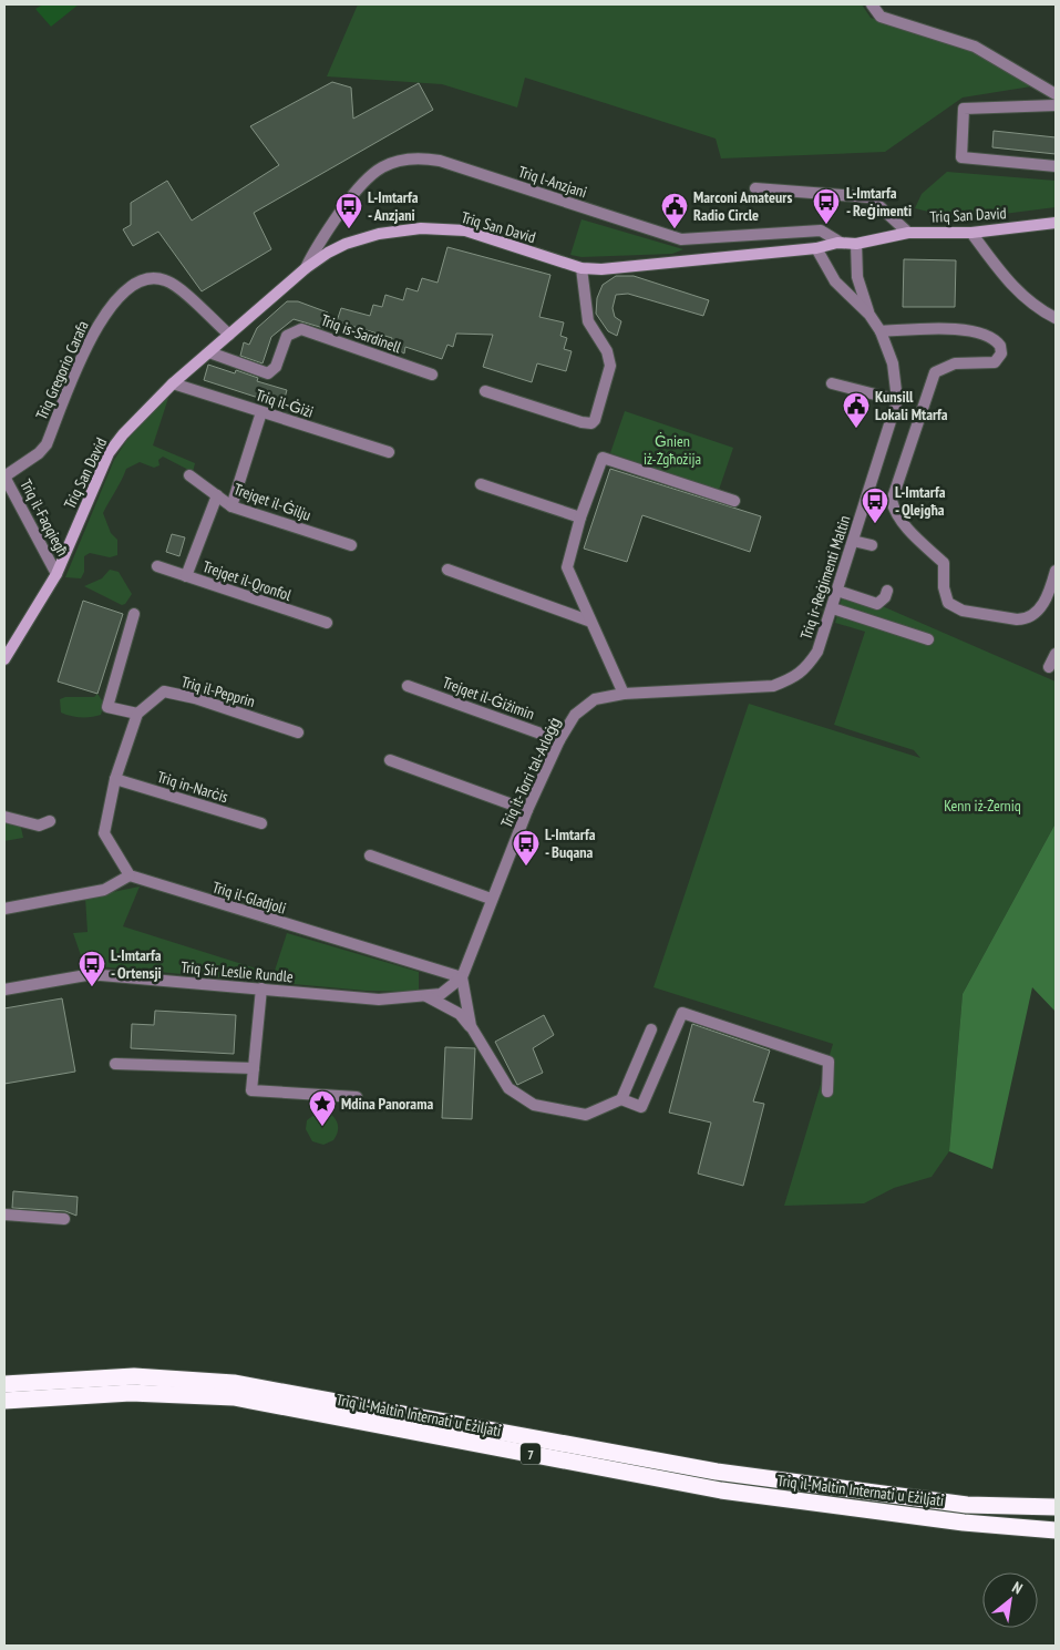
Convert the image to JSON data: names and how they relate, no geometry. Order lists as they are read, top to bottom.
{
  "streets": {
    "highway": ["Triq il-Maltin Internati u Eżiljati", "7"],
    "street": [
      "Triq l-Anzjani",
      "Triq San David",
      "Triq is-Sardinell",
      "Triq Gregorio Carafa",
      "Triq il-Ġiżi",
      "Trejqet il-Ġilju",
      "Triq il-Faqqiegħ",
      "Triq ir-Reġimenti Maltin",
      "Trejqet il-Qronfol",
      "Triq il-Pepprin",
      "Trejqet il-Ġiżimin",
      "Triq it-Torri tal-Arloġġ",
      "Triq in-Narċis",
      "Triq il-Gladjoli",
      "Triq Sir Leslie Rundle"
    ]
  },
  "crossings": [
    ["Triq l-Anzjani", "Triq San David"],
    ["Triq San David", "Triq is-Sardinell"],
    ["Triq San David", "Triq Gregorio Carafa"],
    ["Triq San David", "Triq il-Ġiżi"],
    ["Triq San David", "Triq il-Faqqiegħ"],
    ["Triq San David", "Triq ir-Reġimenti Maltin"],
    ["Triq Gregorio Carafa", "Triq il-Faqqiegħ"],
    ["Triq ir-Reġimenti Maltin", "Triq it-Torri tal-Arloġġ"],
    ["Trejqet il-Ġiżimin", "Triq it-Torri tal-Arloġġ"],
    ["Triq it-Torri tal-Arloġġ", "Triq il-Gladjoli"],
    ["Triq it-Torri tal-Arloġġ", "Triq Sir Leslie Rundle"],
    ["Triq il-Gladjoli", "Triq Sir Leslie Rundle"]
  ],
  "parks": ["Ġnien iż-Żgħożija", "Kenn iż-Żerniq"],
  "places": {
    "bus stop": [
      "L-Imtarfa - Reġimenti",
      "L-Imtarfa - Anzjani",
      "L-Imtarfa - Qlejgħa",
      "L-Imtarfa - Buqana",
      "L-Imtarfa - Ortensji"
    ],
    "public building": ["Marconi Amateurs Radio Circle", "Kunsill Lokali Mtarfa"],
    "place": ["Mdina Panorama"]
  },
  "north": "top right"
}
